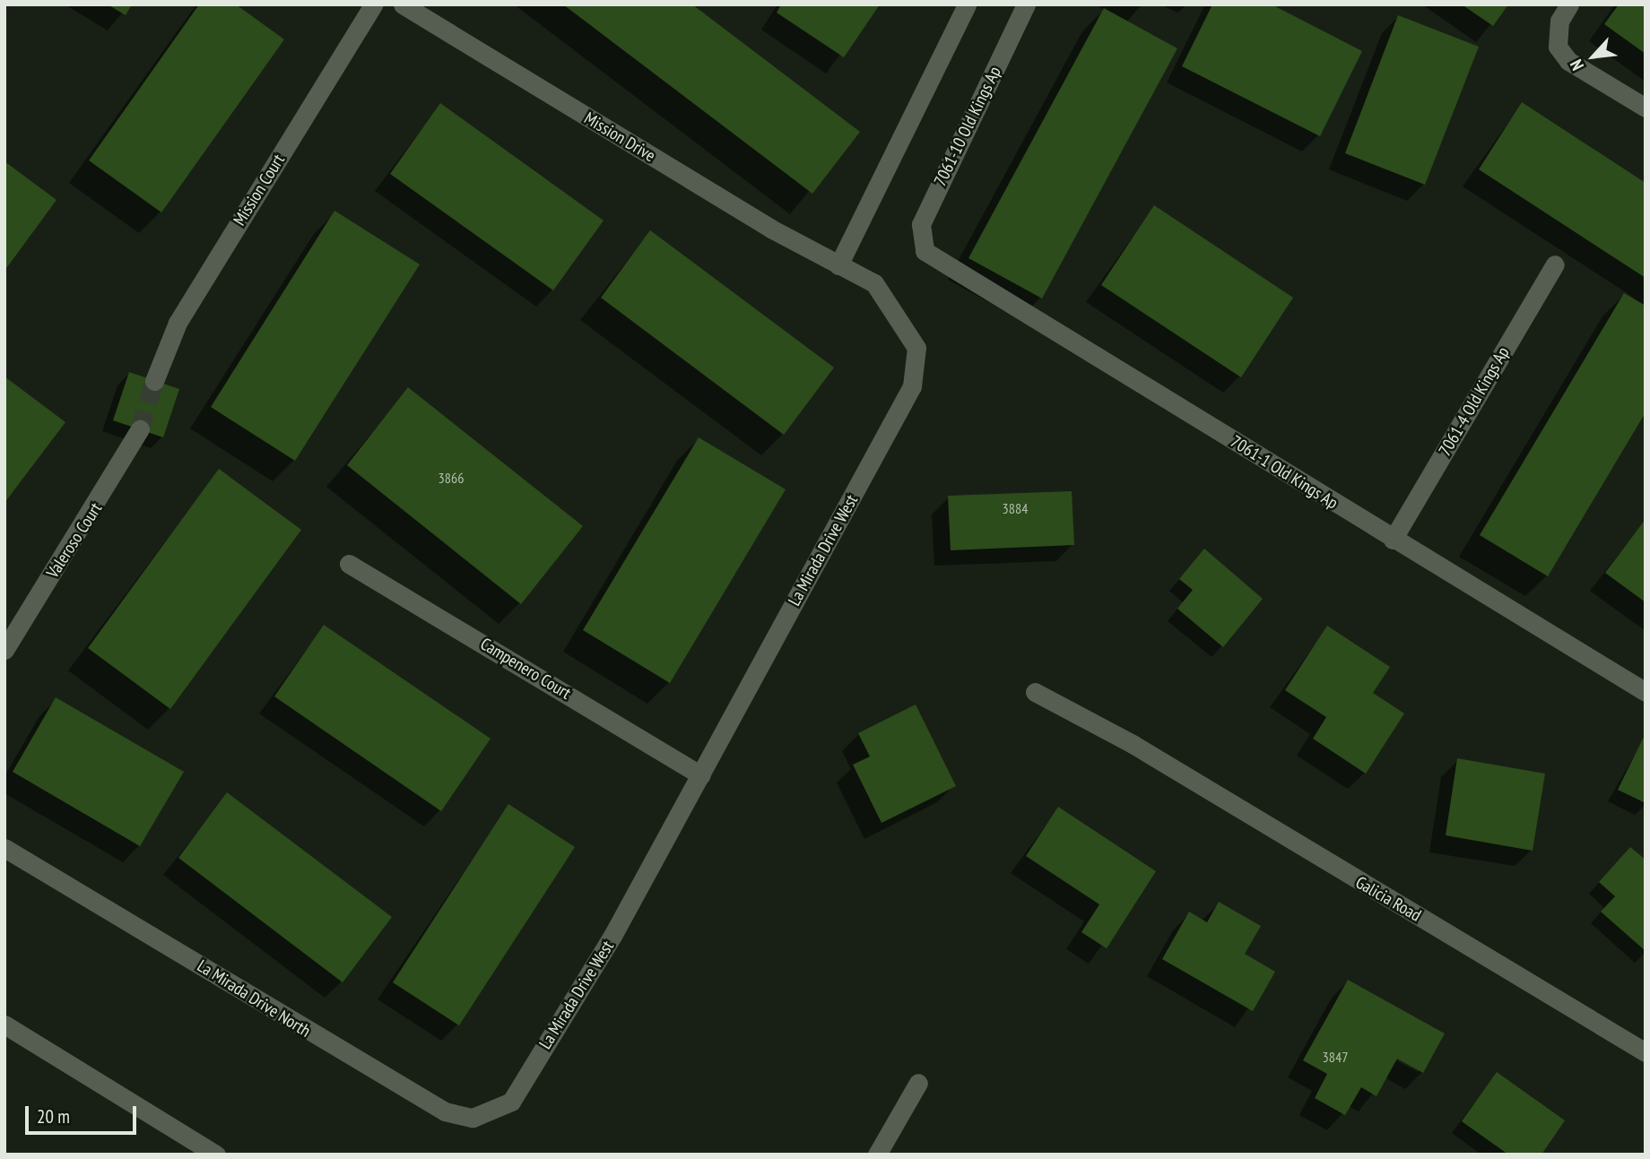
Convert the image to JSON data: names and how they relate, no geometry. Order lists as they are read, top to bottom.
{
  "streets": {
    "street": [
      "7061-10 Old Kings Ap",
      "Mission Drive",
      "Mission Court",
      "7061-4 Old Kings Ap",
      "7061-1 Old Kings Ap",
      "Valeroso Court",
      "La Mirada Drive West",
      "Campenero Court",
      "Galicia Road",
      "La Mirada Drive North"
    ]
  },
  "crossings": [
    ["7061-10 Old Kings Ap", "7061-1 Old Kings Ap"],
    ["Mission Drive", "La Mirada Drive West"],
    ["7061-4 Old Kings Ap", "7061-1 Old Kings Ap"],
    ["La Mirada Drive West", "Campenero Court"],
    ["La Mirada Drive West", "La Mirada Drive North"]
  ],
  "house_numbers": ["3866", "3884", "3847"],
  "scale_bar": "20 m",
  "north": "bottom left"
}
